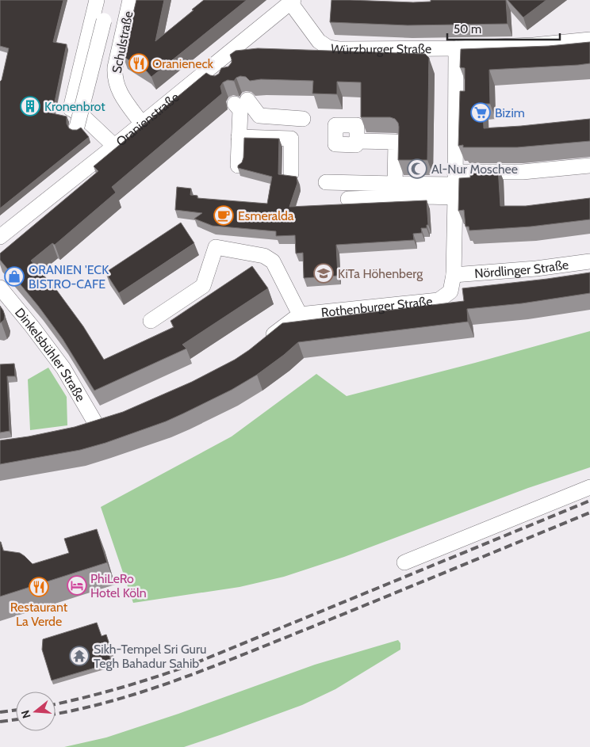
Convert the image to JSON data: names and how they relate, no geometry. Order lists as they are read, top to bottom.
{
  "streets": {
    "street": [
      "Schulstraße",
      "Würzburger Straße",
      "Oranienstraße",
      "Nördlinger Straße",
      "Rothenburger Straße",
      "Dinkelsbühler Straße"
    ]
  },
  "crossings": [
    ["Schulstraße", "Oranienstraße"],
    ["Würzburger Straße", "Oranienstraße"],
    ["Nördlinger Straße", "Rothenburger Straße"]
  ],
  "places": {
    "restaurant": ["Oranieneck", "Restaurant La Verde"],
    "building": ["Kronenbrot"],
    "supermarket": ["Bizim"],
    "mosque": ["Al-Nur Moschee"],
    "cafe": ["Esmeralda"],
    "school or university": ["KiTa Höhenberg"],
    "shop": ["ORANIEN 'ECK BISTRO-CAFE"],
    "hotel": ["PhiLeRo Hotel Köln"],
    "temple": ["Sikh-Tempel Sri Guru Tegh Bahadur Sahib"]
  },
  "scale_bar": "50 m",
  "north": "left"
}
